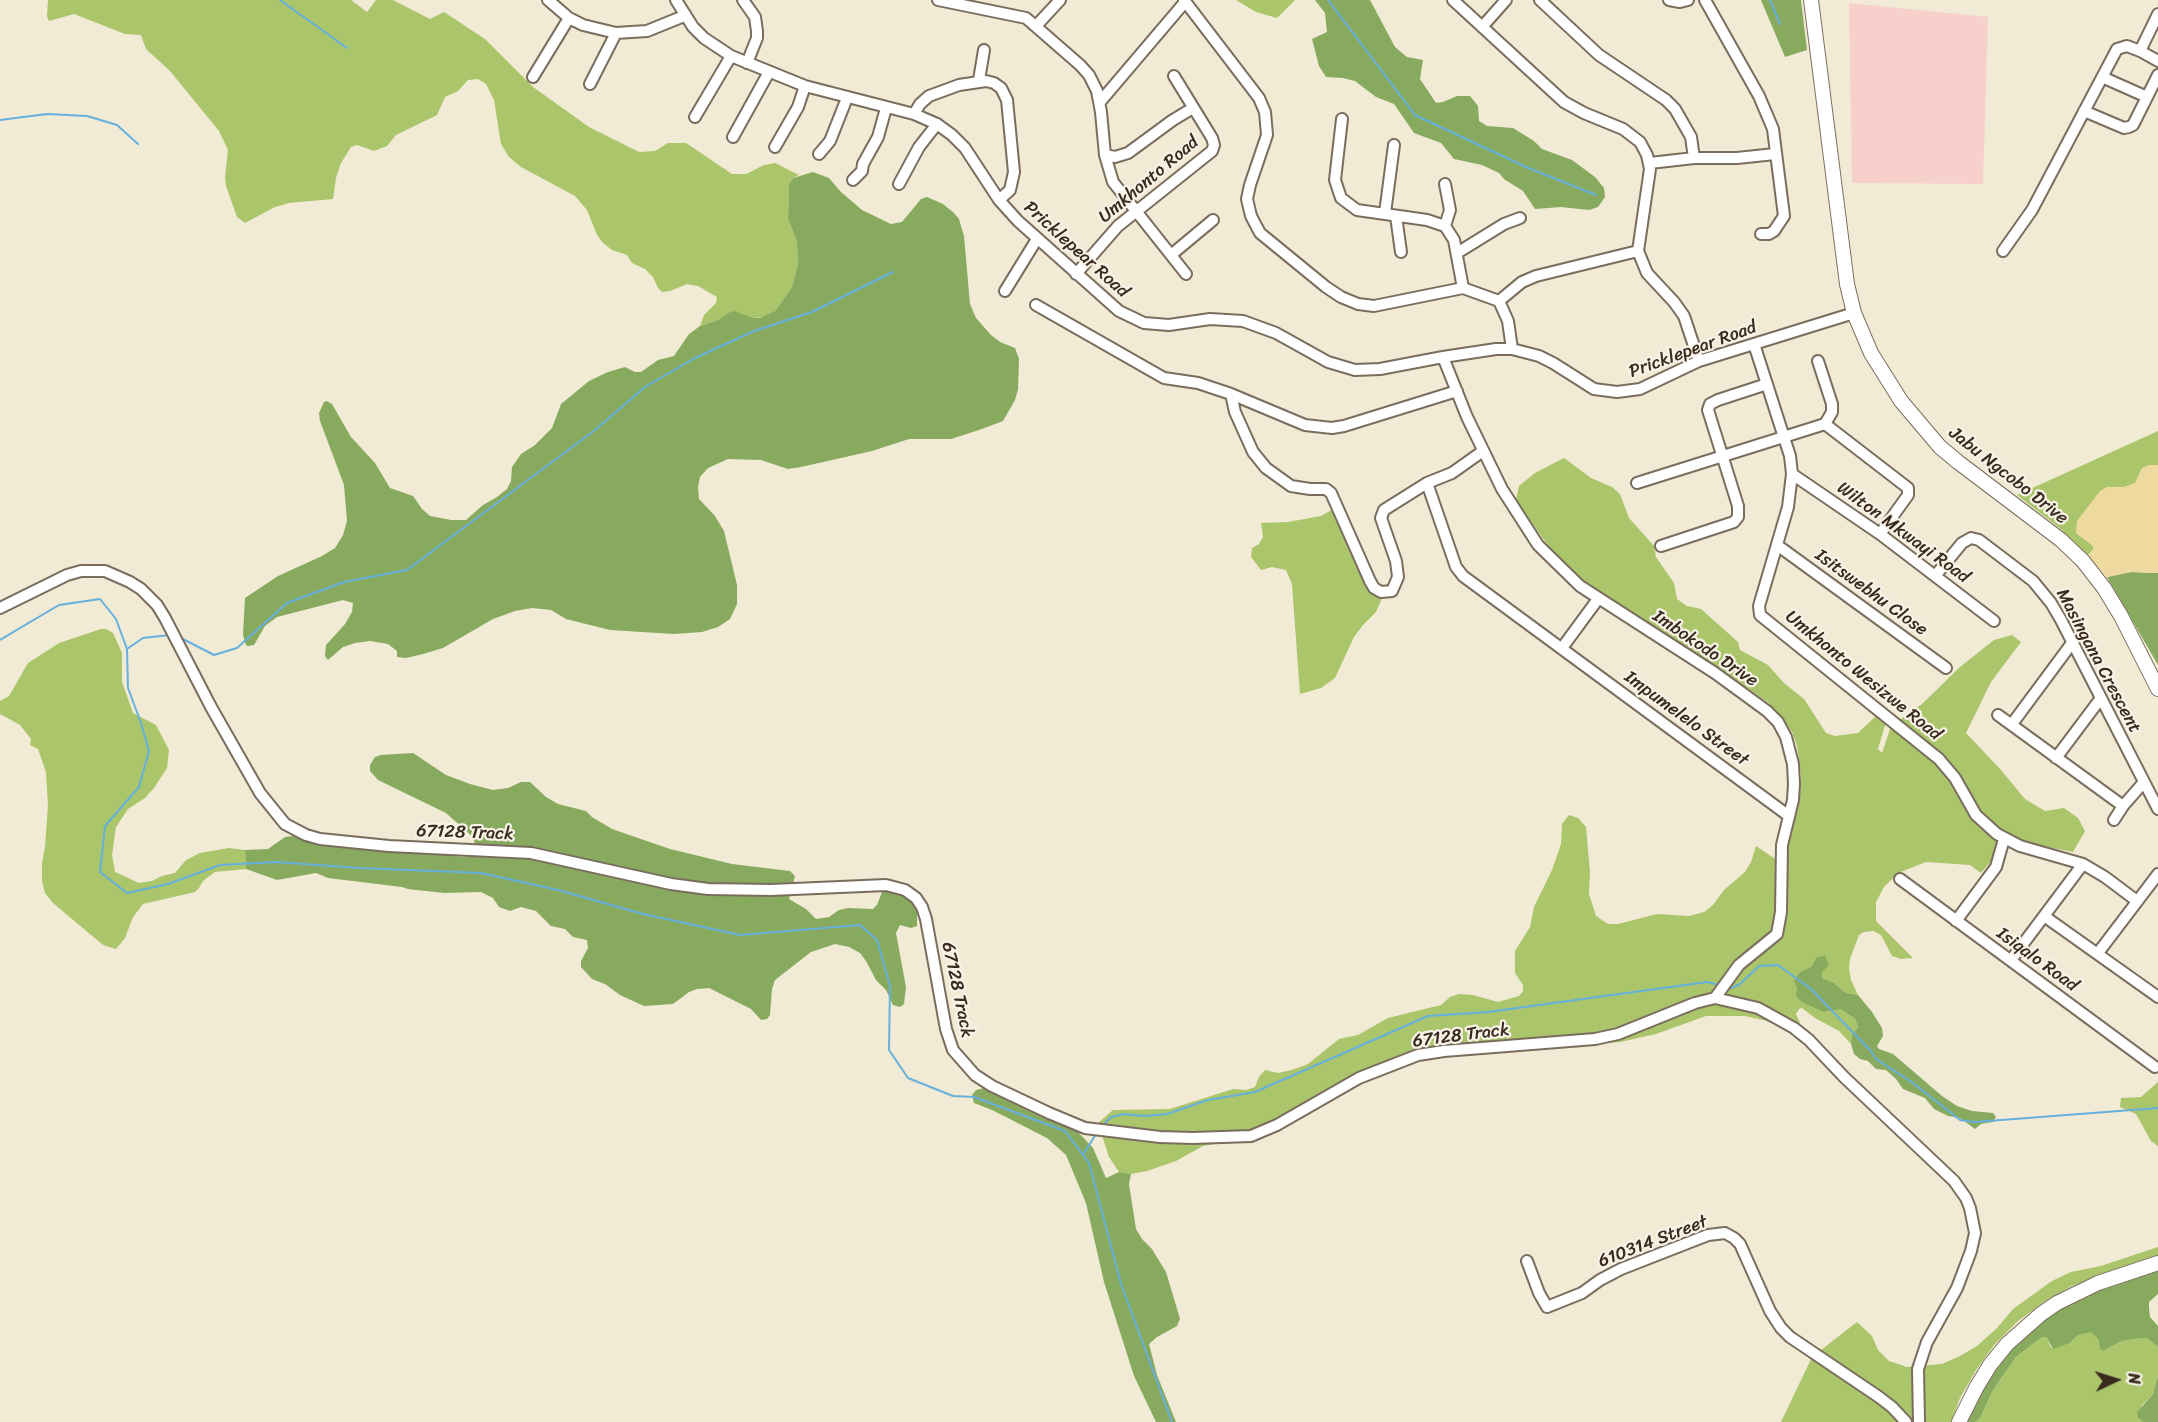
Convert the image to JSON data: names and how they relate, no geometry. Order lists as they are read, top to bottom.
{
  "streets": {
    "main road": ["Jabu Ngcobo Drive"],
    "street": [
      "Umkhonto Road",
      "Pricklepear Road",
      "Wilton Mkwayi Road",
      "Isitswebhu Close",
      "Imbokodo Drive",
      "Masingana Crescent",
      "Umkhonto Wesizwe Road",
      "Impumelelo Street",
      "67128 Track",
      "Isiqalo Road",
      "610314 Street"
    ]
  },
  "crossings": [
    ["Umkhonto Road", "Pricklepear Road"],
    ["Pricklepear Road", "Jabu Ngcobo Drive"],
    ["Pricklepear Road", "Imbokodo Drive"],
    ["Pricklepear Road", "Umkhonto Wesizwe Road"],
    ["Wilton Mkwayi Road", "Masingana Crescent"],
    ["Wilton Mkwayi Road", "Umkhonto Wesizwe Road"],
    ["Isitswebhu Close", "Umkhonto Wesizwe Road"],
    ["Imbokodo Drive", "Impumelelo Street"],
    ["Imbokodo Drive", "67128 Track"]
  ],
  "north": "right"
}
